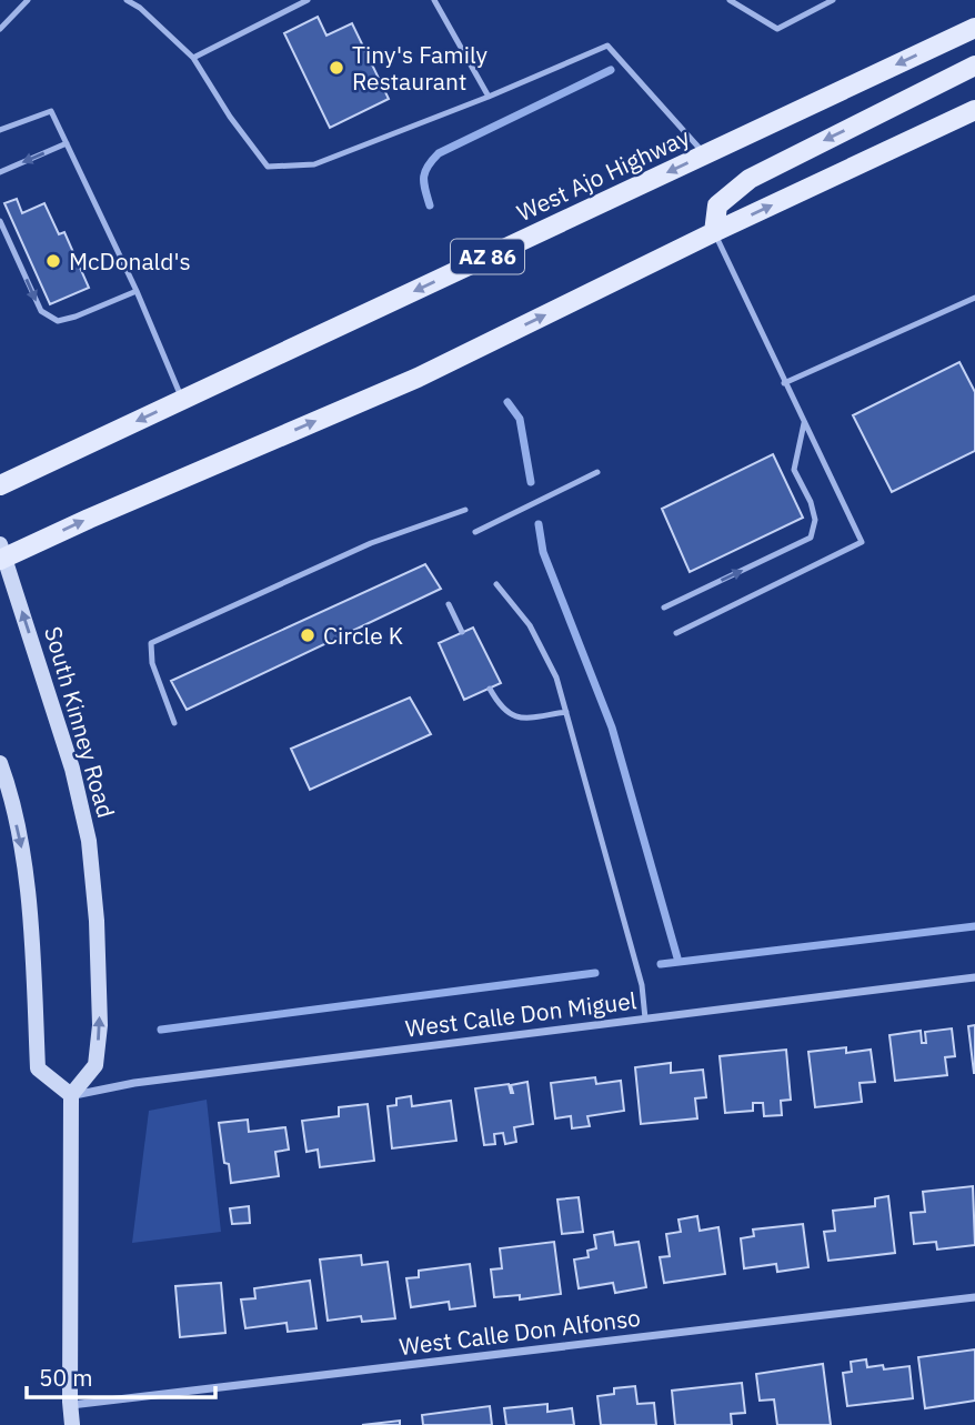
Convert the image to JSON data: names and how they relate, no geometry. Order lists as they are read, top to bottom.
{
  "streets": {
    "main road": ["West Ajo Highway", "AZ 86", "South Kinney Road"],
    "street": ["West Calle Don Miguel", "West Calle Don Alfonso"]
  },
  "crossings": [
    ["South Kinney Road", "West Calle Don Miguel"]
  ],
  "places": ["Tiny's Family Restaurant", "McDonald's", "Circle K"],
  "scale_bar": "50 m"
}
